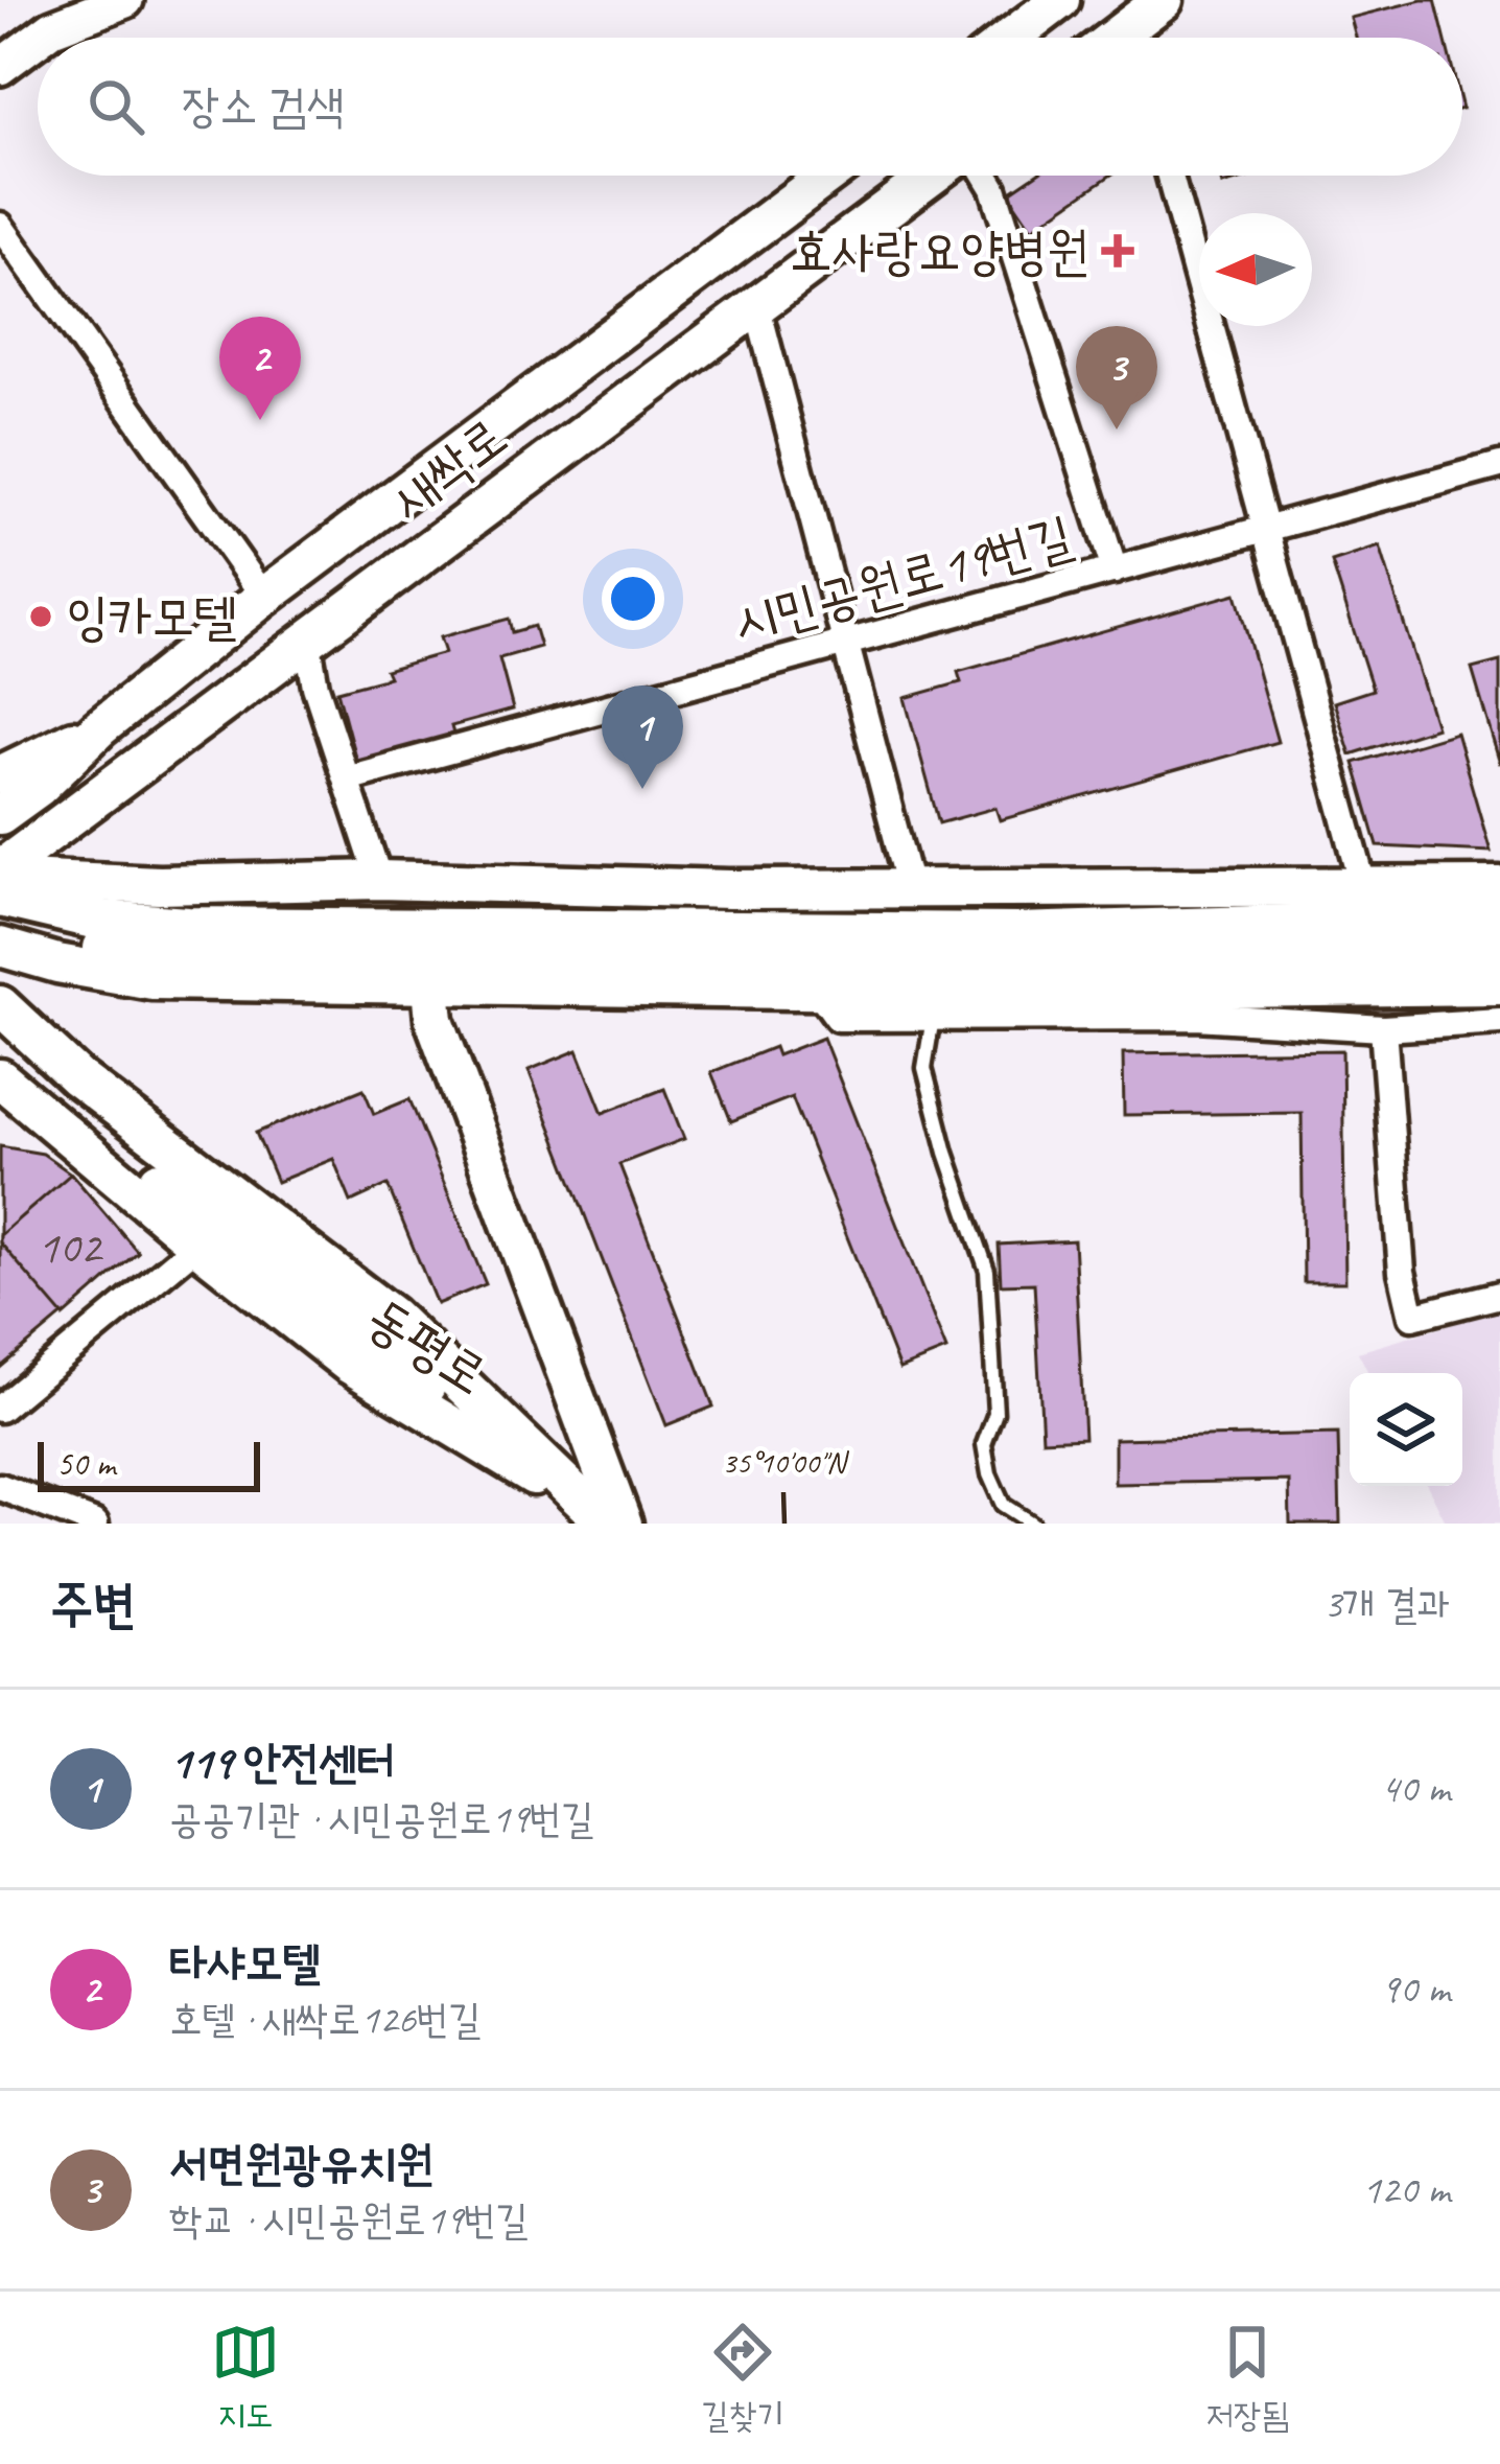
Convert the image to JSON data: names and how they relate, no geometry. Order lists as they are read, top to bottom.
{
  "streets": {
    "main road": ["새싹로", "동평로"],
    "street": ["시민공원로19번길"]
  },
  "places": {
    "health": ["효사랑요양병원"],
    "other": ["잉카모텔"]
  },
  "house_numbers": ["102"],
  "scale_bar": "50 m",
  "north": "left",
  "page": {
    "search": "장소 검색",
    "pins": ["2", "3", "1"],
    "scale": "50 m",
    "heading": ["주변", "3개 결과"],
    "list": [
      {
        "mark": "1",
        "name": "119 안전센터",
        "note": "공공기관 · 시민공원로19번길",
        "value": "40 m"
      },
      {
        "mark": "2",
        "name": "타샤모텔",
        "note": "호텔 · 새싹로126번길",
        "value": "90 m"
      },
      {
        "mark": "3",
        "name": "서면원광유치원",
        "note": "학교 · 시민공원로19번길",
        "value": "120 m"
      }
    ],
    "nav": ["지도", "길찾기", "저장됨"]
  },
  "coordinates": ["35°10'00\"N"]
}
